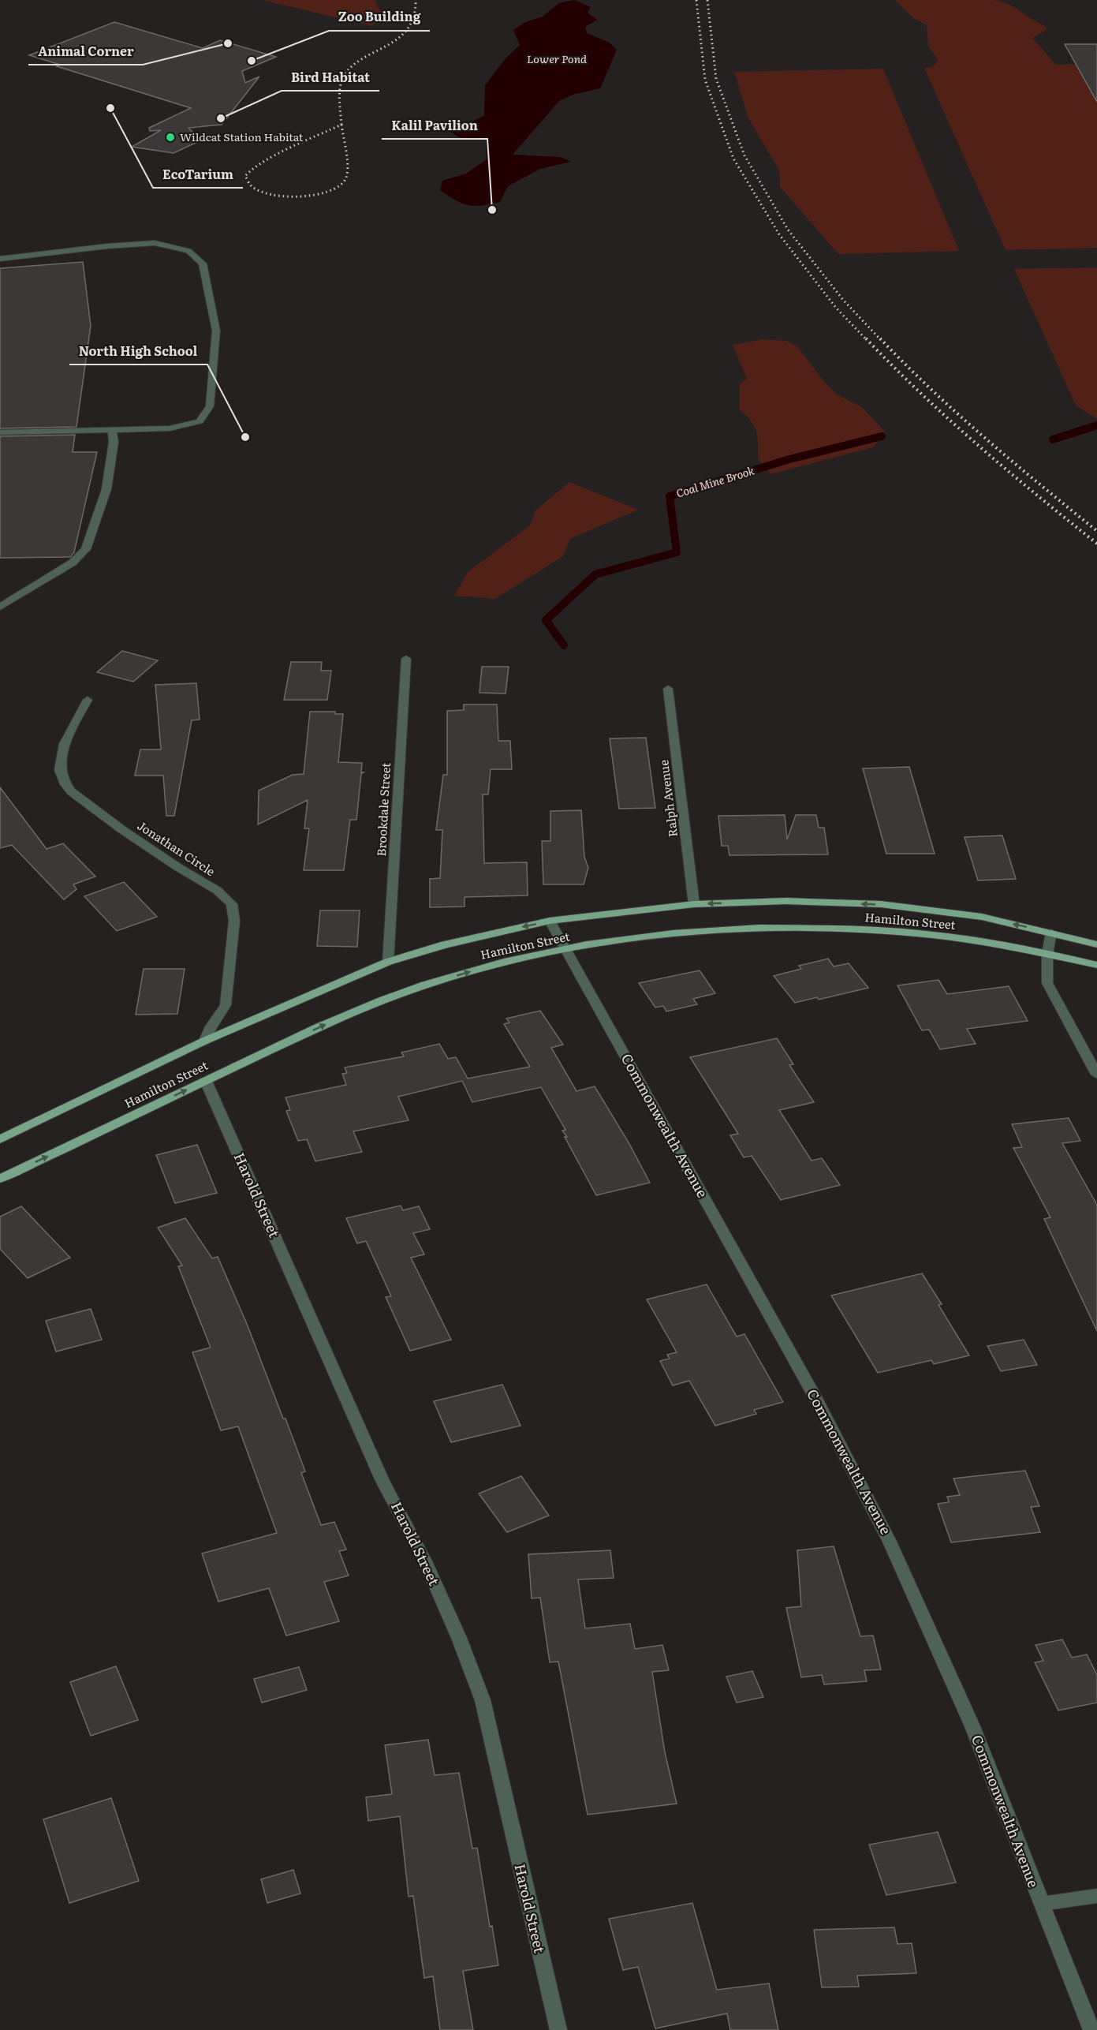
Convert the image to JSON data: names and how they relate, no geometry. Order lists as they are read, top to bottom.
{
  "streets": {
    "main road": ["Hamilton Street"],
    "street": [
      "Ralph Avenue",
      "Brookdale Street",
      "Jonathan Circle",
      "Commonwealth Avenue",
      "Harold Street"
    ]
  },
  "crossings": [
    ["Ralph Avenue", "Hamilton Street"],
    ["Brookdale Street", "Hamilton Street"],
    ["Jonathan Circle", "Hamilton Street"],
    ["Hamilton Street", "Commonwealth Avenue"],
    ["Hamilton Street", "Harold Street"]
  ],
  "water": ["Lower Pond", "Coal Mine Brook"],
  "places": [
    "Animal Corner",
    "Zoo Building",
    "EcoTarium",
    "Bird Habitat",
    "Wildcat Station Habitat",
    "Kalil Pavilion",
    "North High School"
  ]
}
